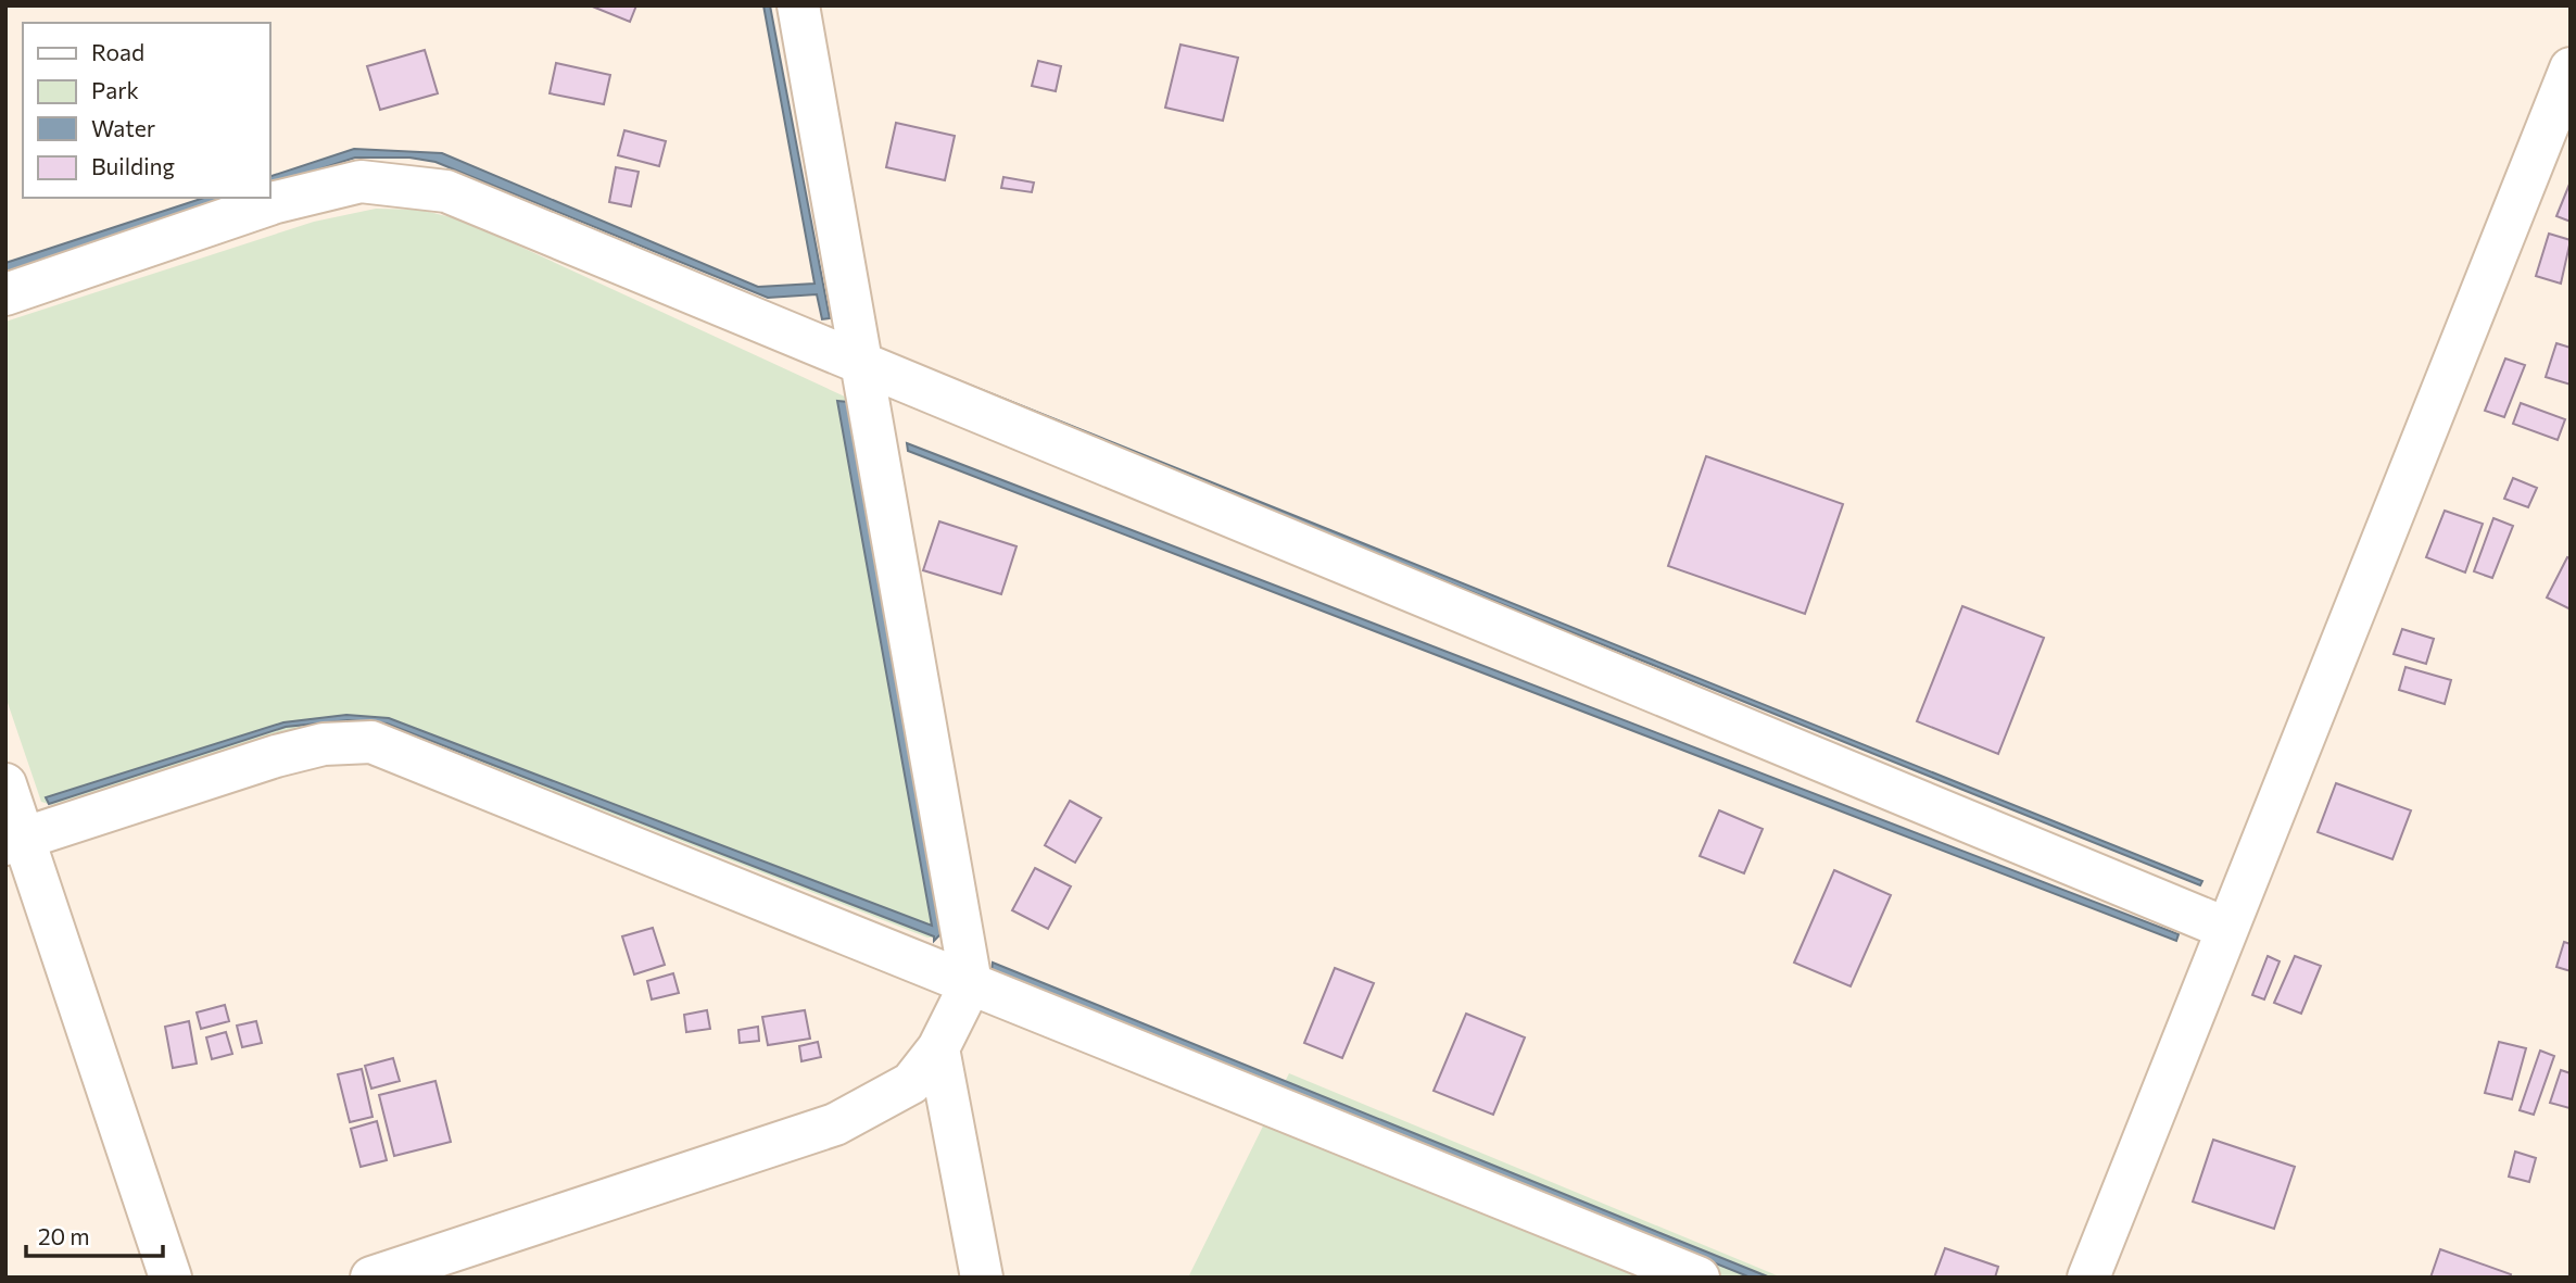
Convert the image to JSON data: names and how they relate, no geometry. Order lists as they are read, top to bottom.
{
  "legend": [
    "Road",
    "Park",
    "Water",
    "Building"
  ],
  "scale_bar": "20 m"
}
